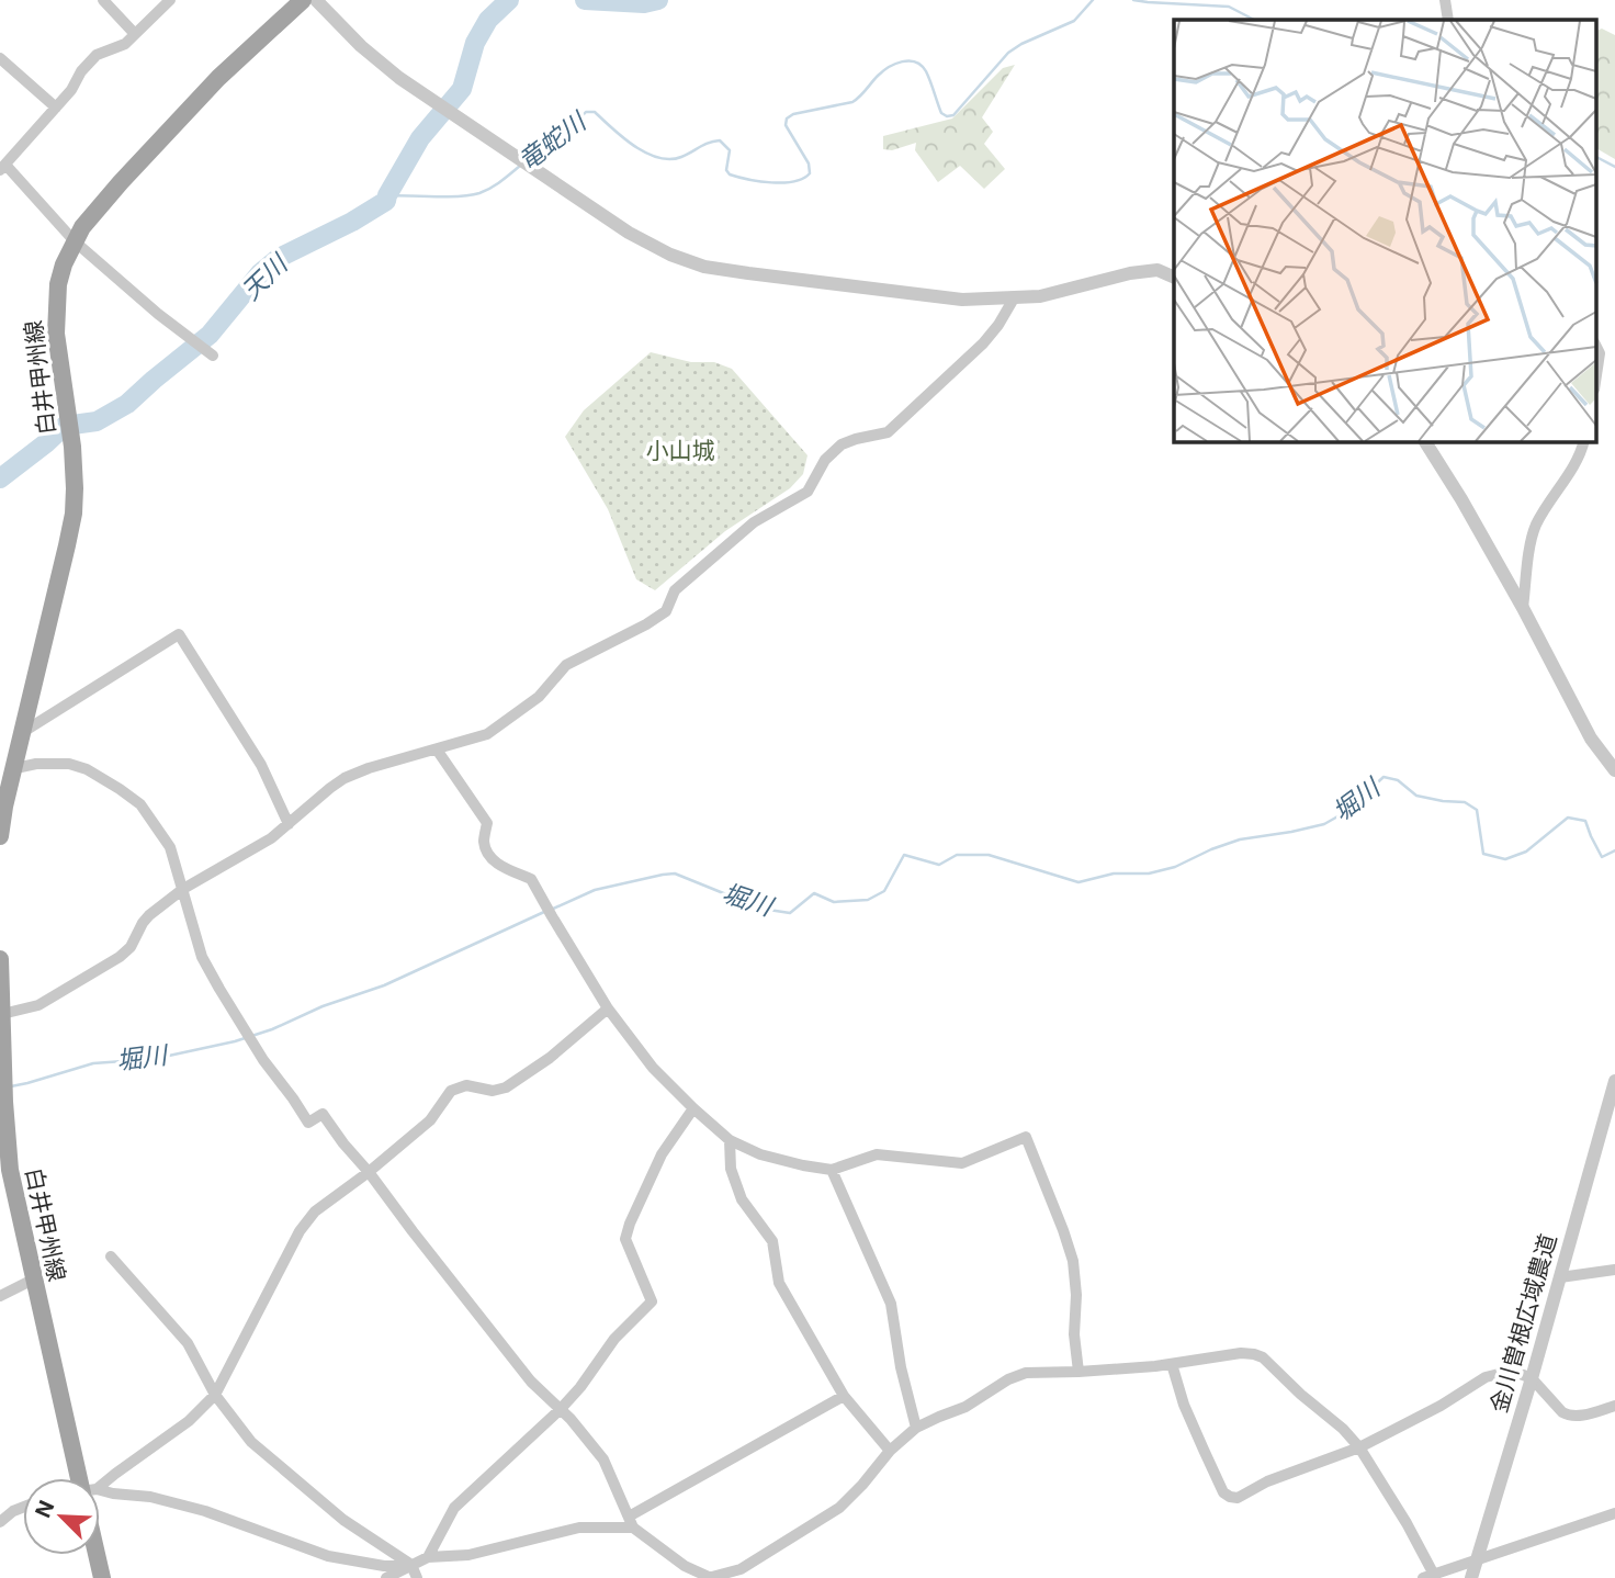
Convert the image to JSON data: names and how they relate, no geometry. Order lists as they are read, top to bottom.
{
  "streets": {
    "main road": ["白井甲州線"],
    "street": ["金川曽根広域農道"]
  },
  "water": ["竜蛇川", "天川", "堀川"],
  "parks": ["小山城"],
  "north": "top left"
}
